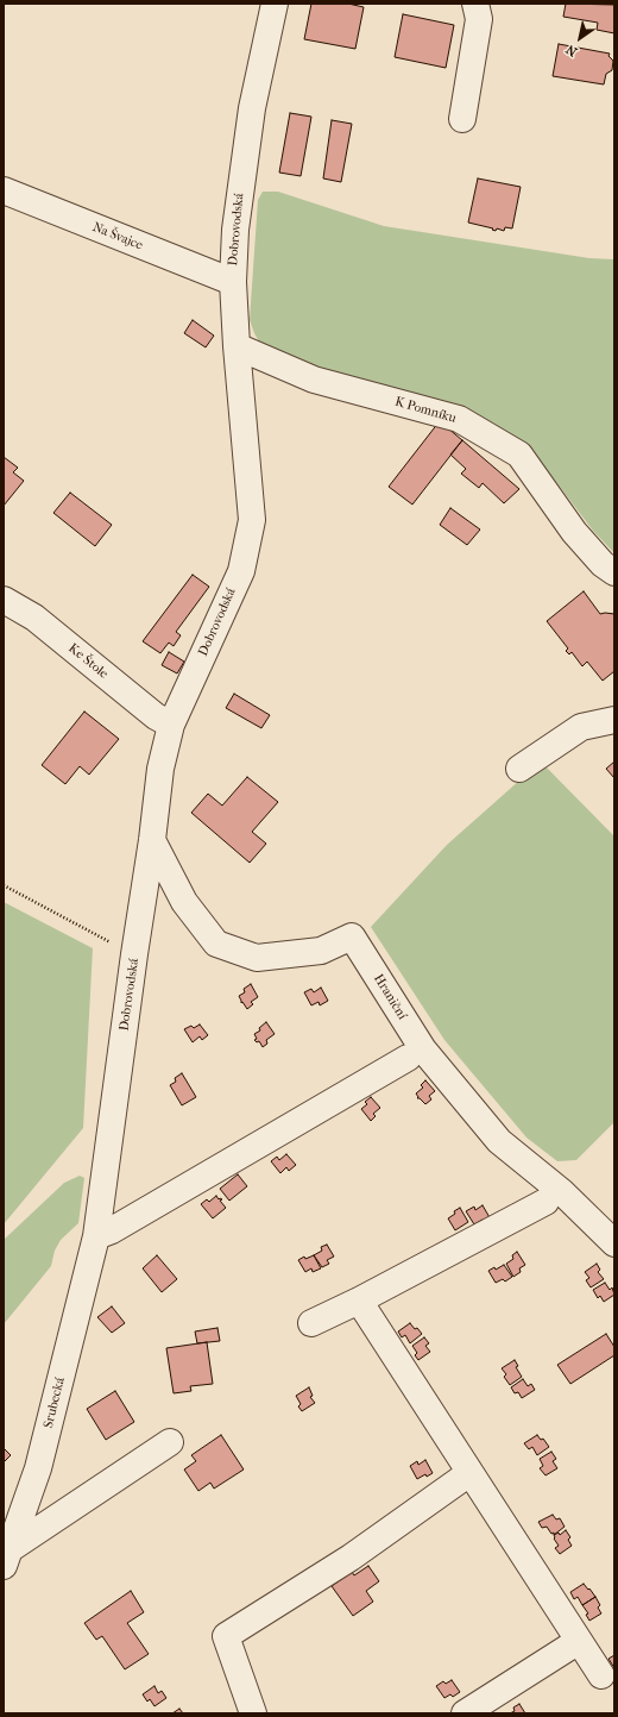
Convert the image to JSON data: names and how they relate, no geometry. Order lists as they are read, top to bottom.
{
  "streets": {
    "street": [
      "Dobrovodská",
      "Na Švajce",
      "K Pomníku",
      "Ke Štole",
      "Hraniční",
      "Srubecká"
    ]
  },
  "crossings": [
    ["Dobrovodská", "Na Švajce"],
    ["Dobrovodská", "K Pomníku"],
    ["Dobrovodská", "Ke Štole"],
    ["Dobrovodská", "Hraniční"],
    ["Dobrovodská", "Srubecká"]
  ],
  "north": "bottom left"
}
